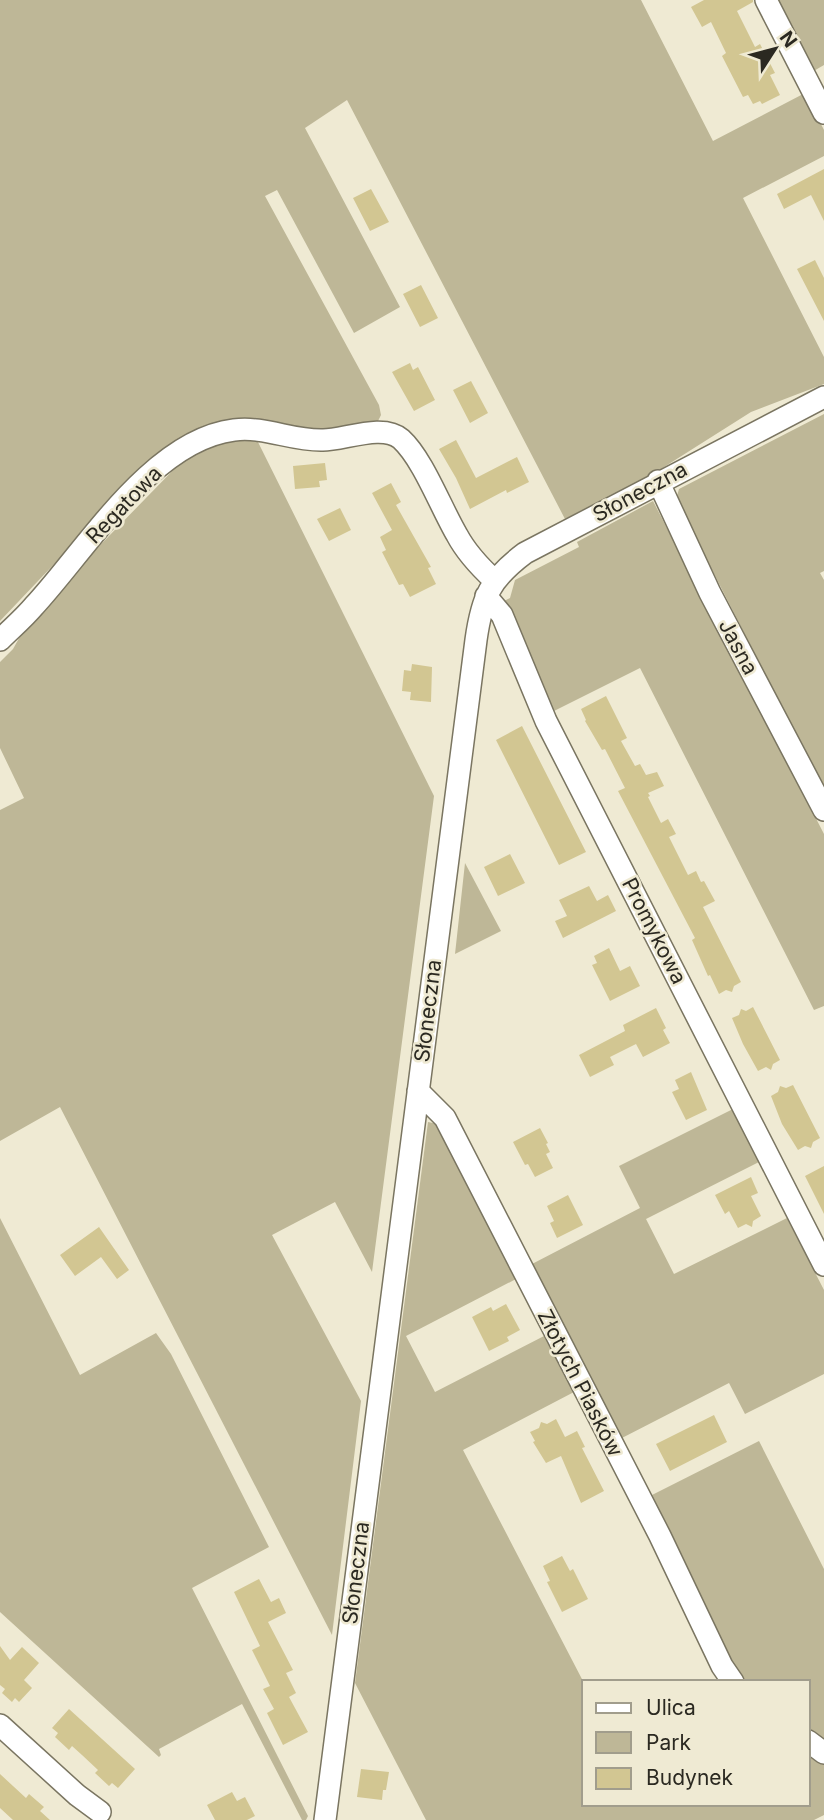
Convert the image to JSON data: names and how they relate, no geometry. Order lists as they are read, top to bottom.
{
  "streets": {
    "street": [
      "Słoneczna",
      "Regatowa",
      "Jasna",
      "Promykowa",
      "Złotych Piasków"
    ]
  },
  "crossings": [
    ["Słoneczna", "Regatowa"],
    ["Słoneczna", "Jasna"],
    ["Słoneczna", "Promykowa"],
    ["Słoneczna", "Złotych Piasków"],
    ["Regatowa", "Promykowa"]
  ],
  "legend": ["Ulica", "Park", "Budynek"],
  "north": "top right"
}
